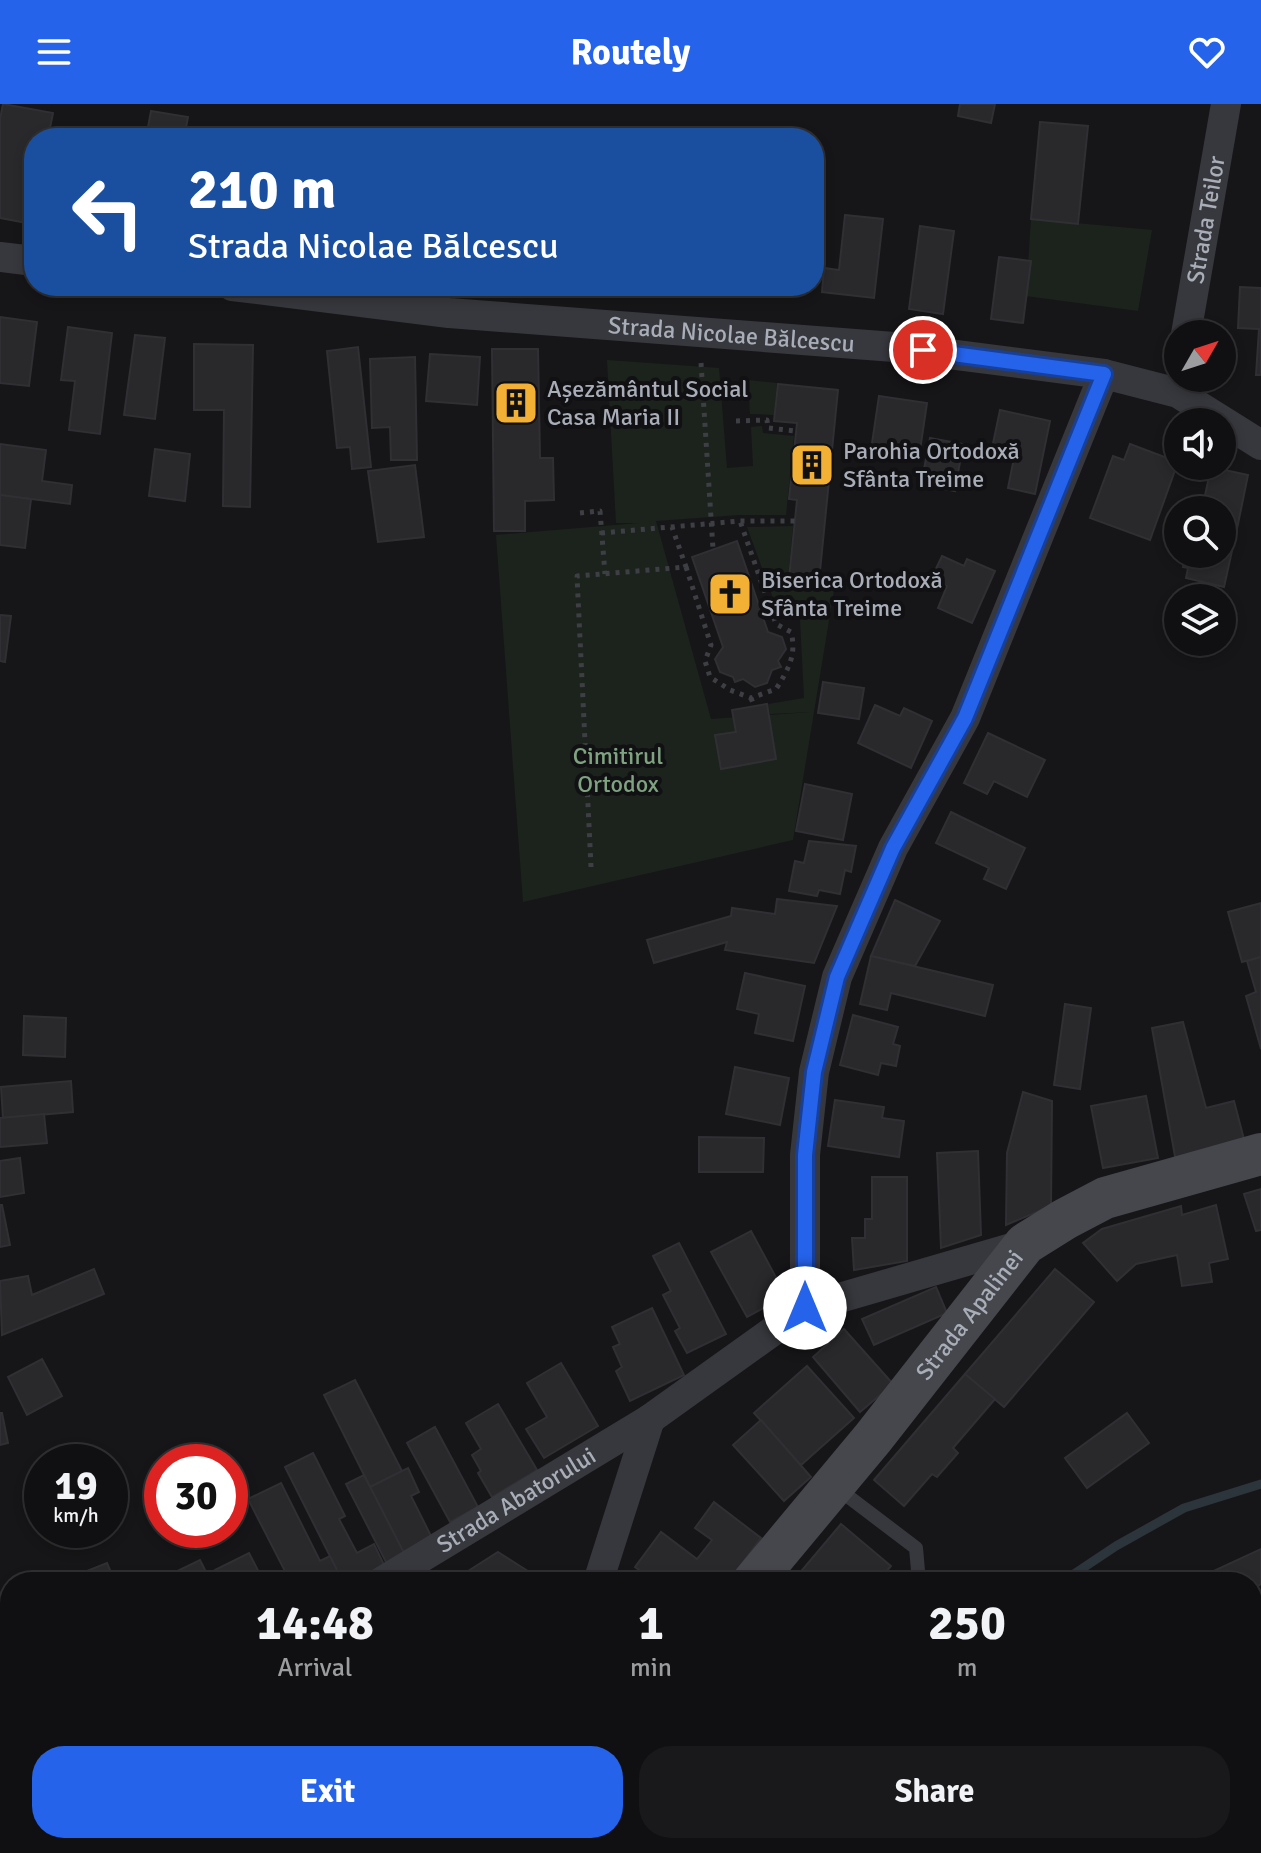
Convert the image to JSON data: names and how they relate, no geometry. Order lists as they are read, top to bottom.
{
  "streets": {
    "street": [
      "Strada Teilor",
      "Strada Nicolae Bălcescu",
      "Strada Apalinei",
      "Strada Abatorului"
    ]
  },
  "crossings": [
    ["Strada Apalinei", "Strada Abatorului"]
  ],
  "parks": ["Cimitirul Ortodox"],
  "places": {
    "building": ["Așezământul Social Casa Maria II", "Parohia Ortodoxă Sfânta Treime"],
    "church": ["Biserica Ortodoxă Sfânta Treime"]
  },
  "north": "top right",
  "page": {
    "header": "Routely",
    "turn": ["210 m", "Strada Nicolae Bălcescu"],
    "speed": "19 km/h",
    "limit": "30",
    "eta": [
      "14:48",
      "Arrival",
      "1",
      "min",
      "250",
      "m"
    ],
    "buttons": ["Exit", "Share"]
  }
}
